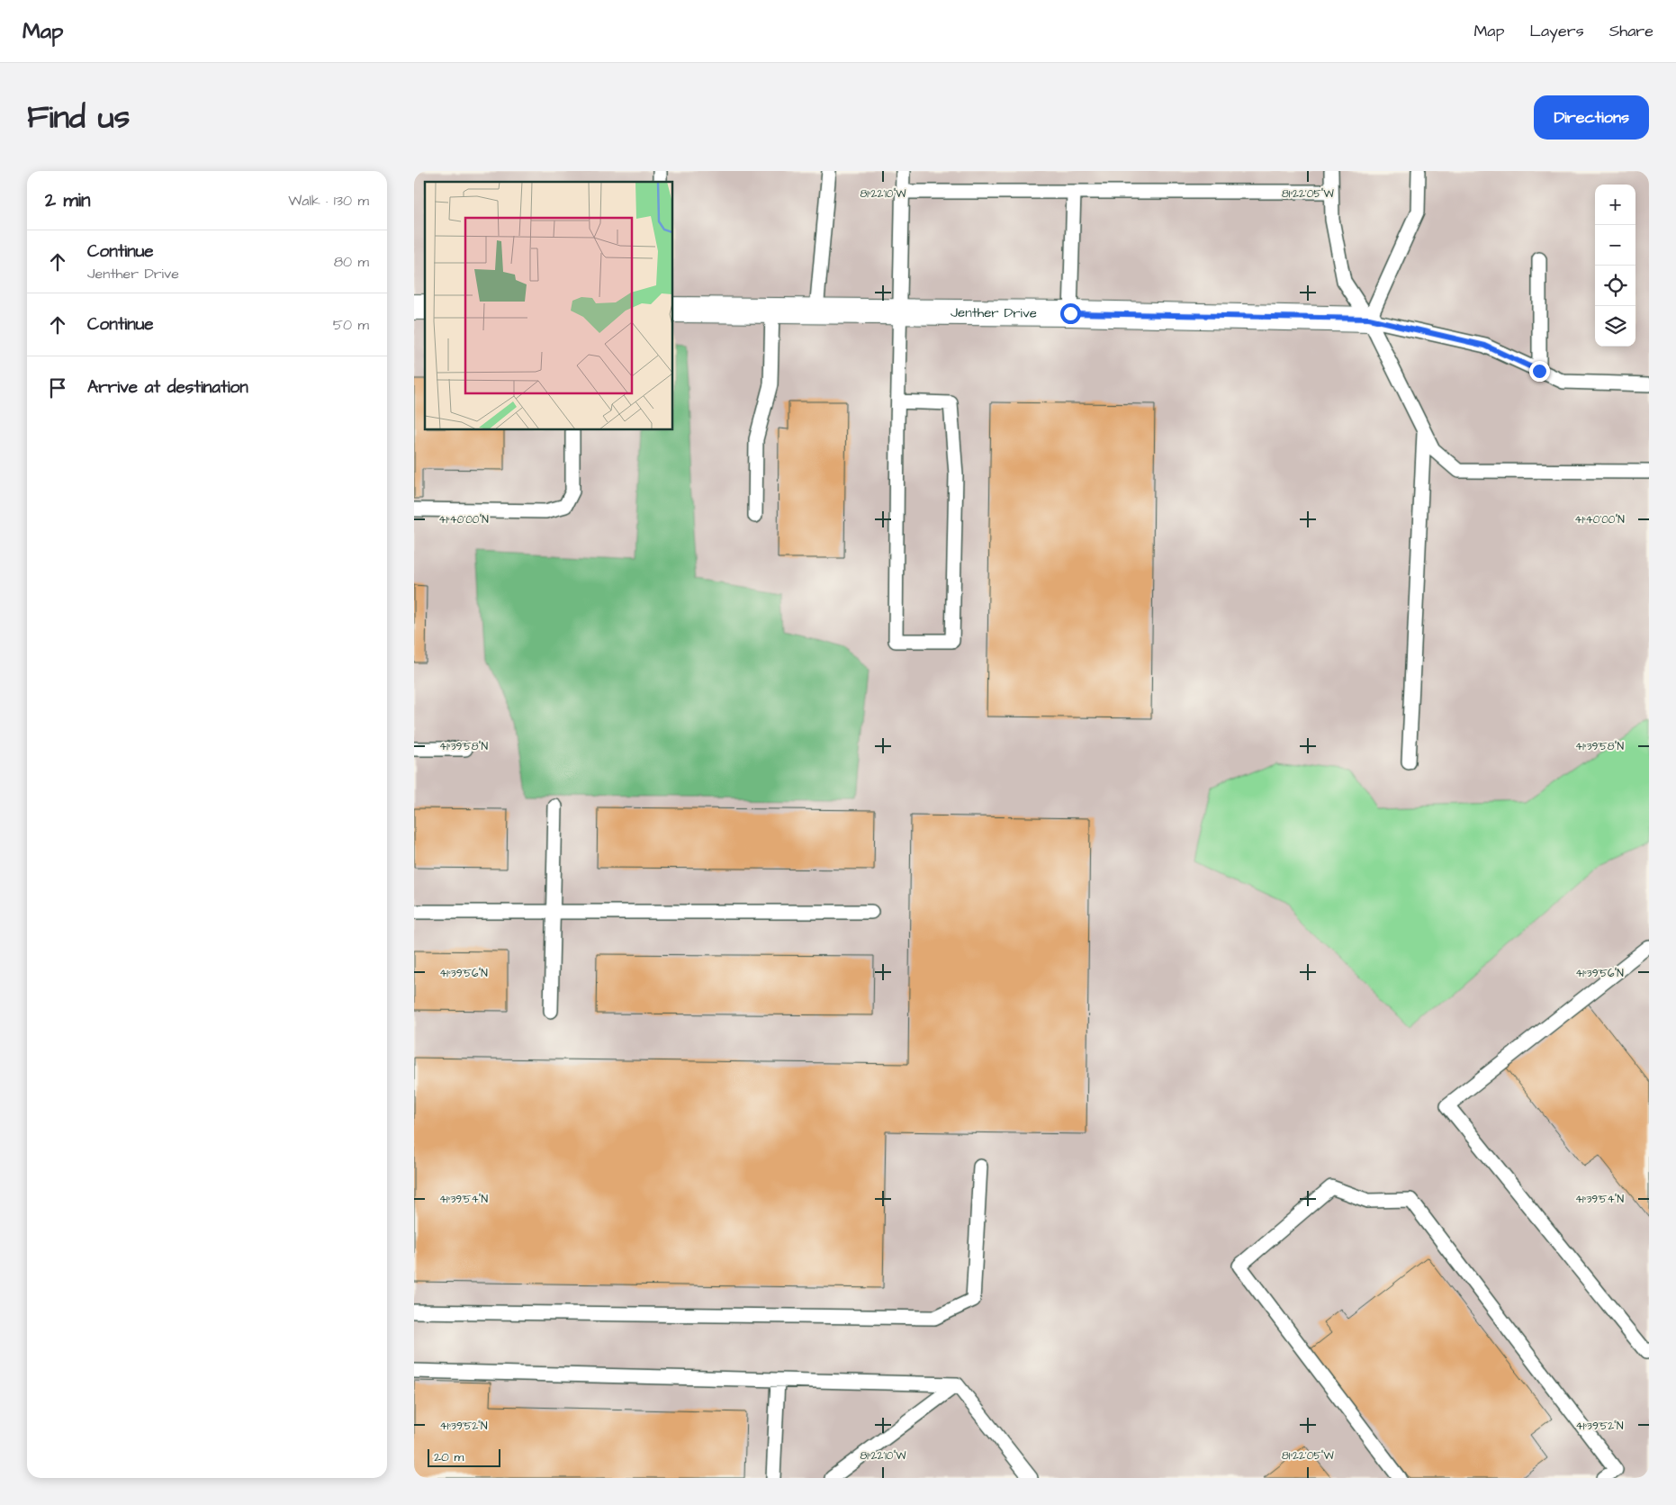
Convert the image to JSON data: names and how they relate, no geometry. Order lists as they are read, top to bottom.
{
  "streets": {
    "street": ["Jenther Drive"]
  },
  "scale_bar": "20 m",
  "page": {
    "header": "Map",
    "nav": ["Map", "Layers", "Share"],
    "title": "Find us",
    "buttons": "Directions",
    "heading": ["2 min", "Walk · 130 m"],
    "map_buttons": ["+", "−"],
    "list": [
      ["Continue", "Jenther Drive", "80 m"],
      ["Continue", "50 m"],
      "Arrive at destination"
    ],
    "scale": "20 m"
  },
  "coordinates": [
    "81°22'10\"W",
    "81°22'05\"W",
    "41°40'00\"N",
    "41°39'58\"N",
    "41°39'56\"N",
    "41°39'54\"N",
    "41°39'52\"N"
  ]
}
